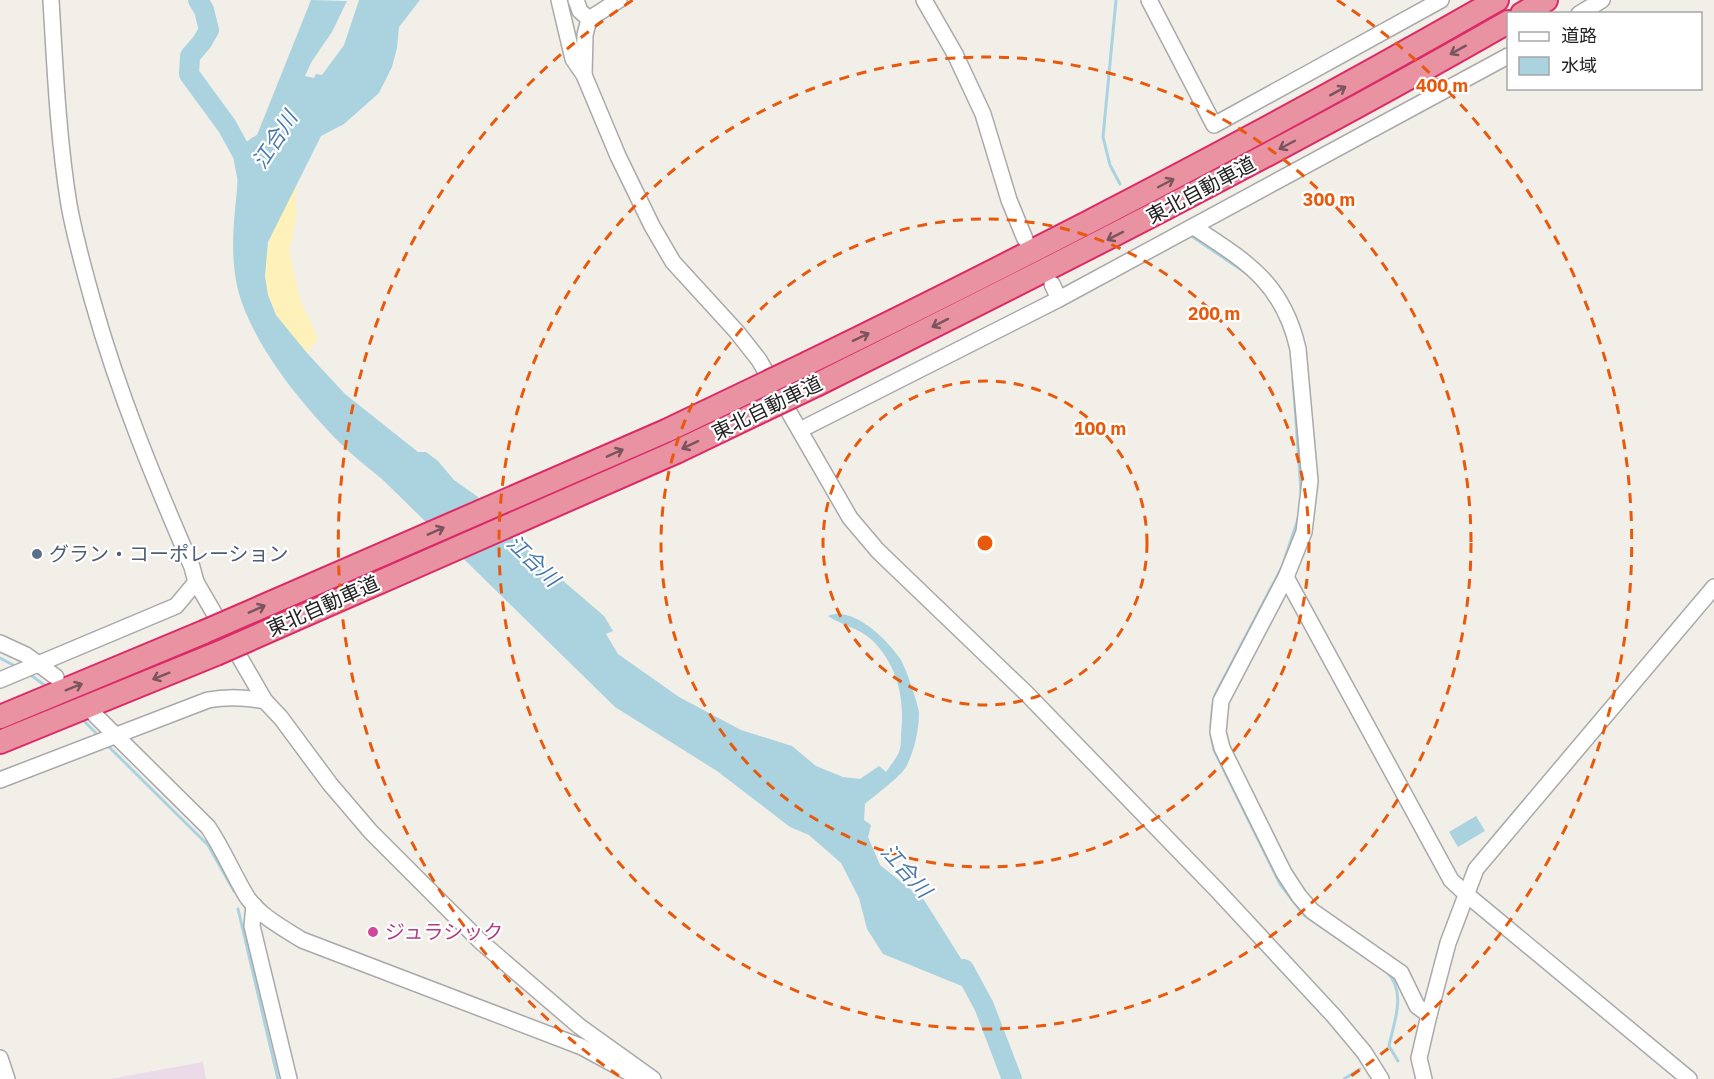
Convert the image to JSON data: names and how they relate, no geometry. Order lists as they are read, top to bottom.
{
  "streets": {
    "highway": ["東北自動車道"]
  },
  "water": ["江合川"],
  "places": ["グラン・コーポレーション", "ジュラシック"],
  "legend": ["道路", "水域"],
  "rings": [
    "400 m",
    "300 m",
    "200 m",
    "100 m"
  ]
}
